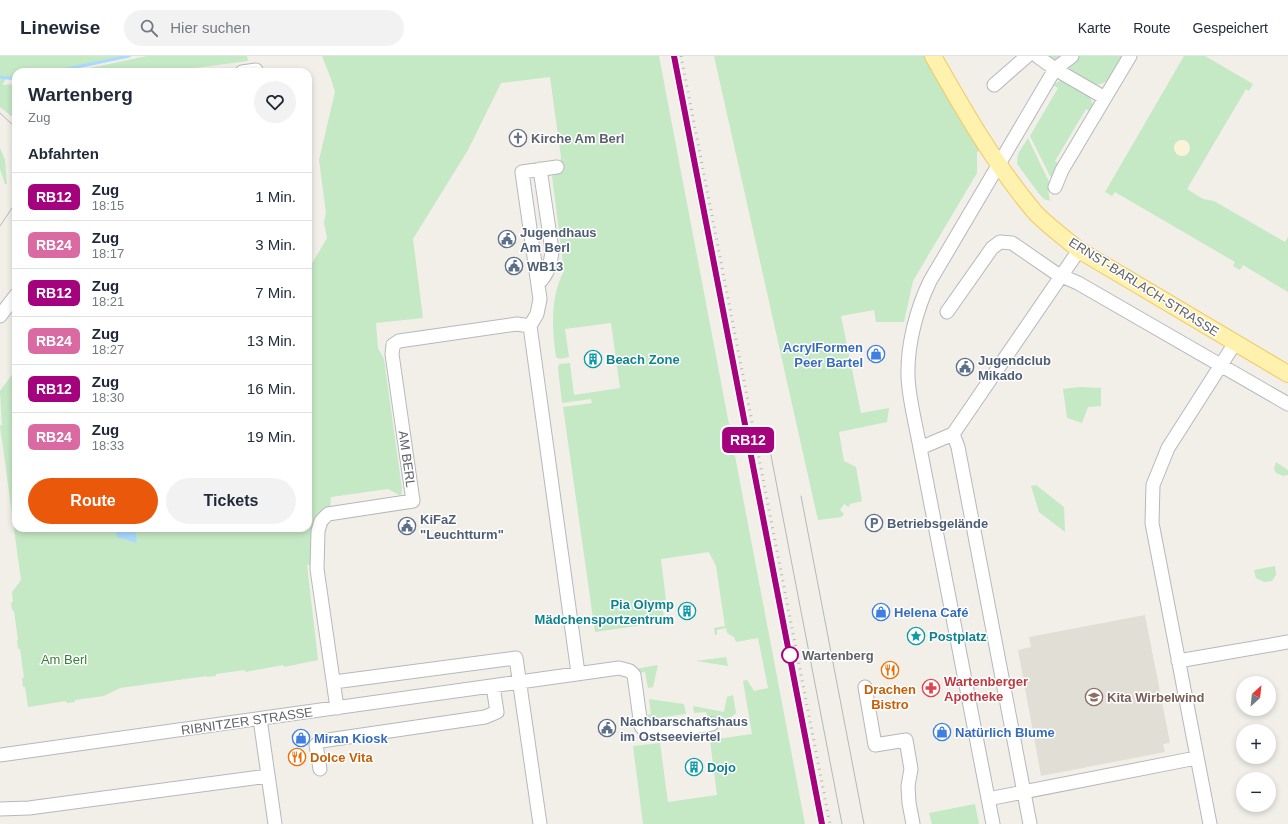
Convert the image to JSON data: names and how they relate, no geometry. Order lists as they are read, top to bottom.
{
  "streets": {
    "main road": ["ERNST-BARLACH-STRASSE"],
    "street": ["AM BERL", "RIBNITZER STRASSE"]
  },
  "crossings": [
    ["AM BERL", "RIBNITZER STRASSE"]
  ],
  "parks": ["Am Berl"],
  "places": {
    "church": ["Kirche Am Berl"],
    "public building": [
      "Jugendhaus Am Berl",
      "WB13",
      "Jugendclub Mikado",
      "KiFaZ \"Leuchtturm\"",
      "Nachbarschaftshaus im Ostseeviertel"
    ],
    "shop": [
      "AcrylFormen Peer Bartel",
      "Helena Café",
      "Natürlich Blume",
      "Miran Kiosk"
    ],
    "building": ["Beach Zone", "Pia Olymp Mädchensportzentrum", "Dojo"],
    "parking": ["Betriebsgelände"],
    "place": ["Postplatz"],
    "other": ["Wartenberg"],
    "restaurant": ["Drachen Bistro", "Dolce Vita"],
    "pharmacy": ["Wartenberger Apotheke"],
    "school or university": ["Kita Wirbelwind"]
  },
  "north": "top right",
  "page": {
    "header": "Linewise",
    "search": "Hier suchen",
    "nav": ["Karte", "Route", "Gespeichert"],
    "on_map": "RB12",
    "heading": [
      ["Wartenberg", "Zug"],
      "Abfahrten"
    ],
    "list": [
      {
        "mark": "RB12",
        "name": "Zug",
        "note": "18:15",
        "value": "1 Min."
      },
      {
        "mark": "RB24",
        "name": "Zug",
        "note": "18:17",
        "value": "3 Min."
      },
      {
        "mark": "RB12",
        "name": "Zug",
        "note": "18:21",
        "value": "7 Min."
      },
      {
        "mark": "RB24",
        "name": "Zug",
        "note": "18:27",
        "value": "13 Min."
      },
      {
        "mark": "RB12",
        "name": "Zug",
        "note": "18:30",
        "value": "16 Min."
      },
      {
        "mark": "RB24",
        "name": "Zug",
        "note": "18:33",
        "value": "19 Min."
      }
    ],
    "buttons": ["Route", "Tickets"],
    "map_buttons": ["+", "−"]
  }
}
